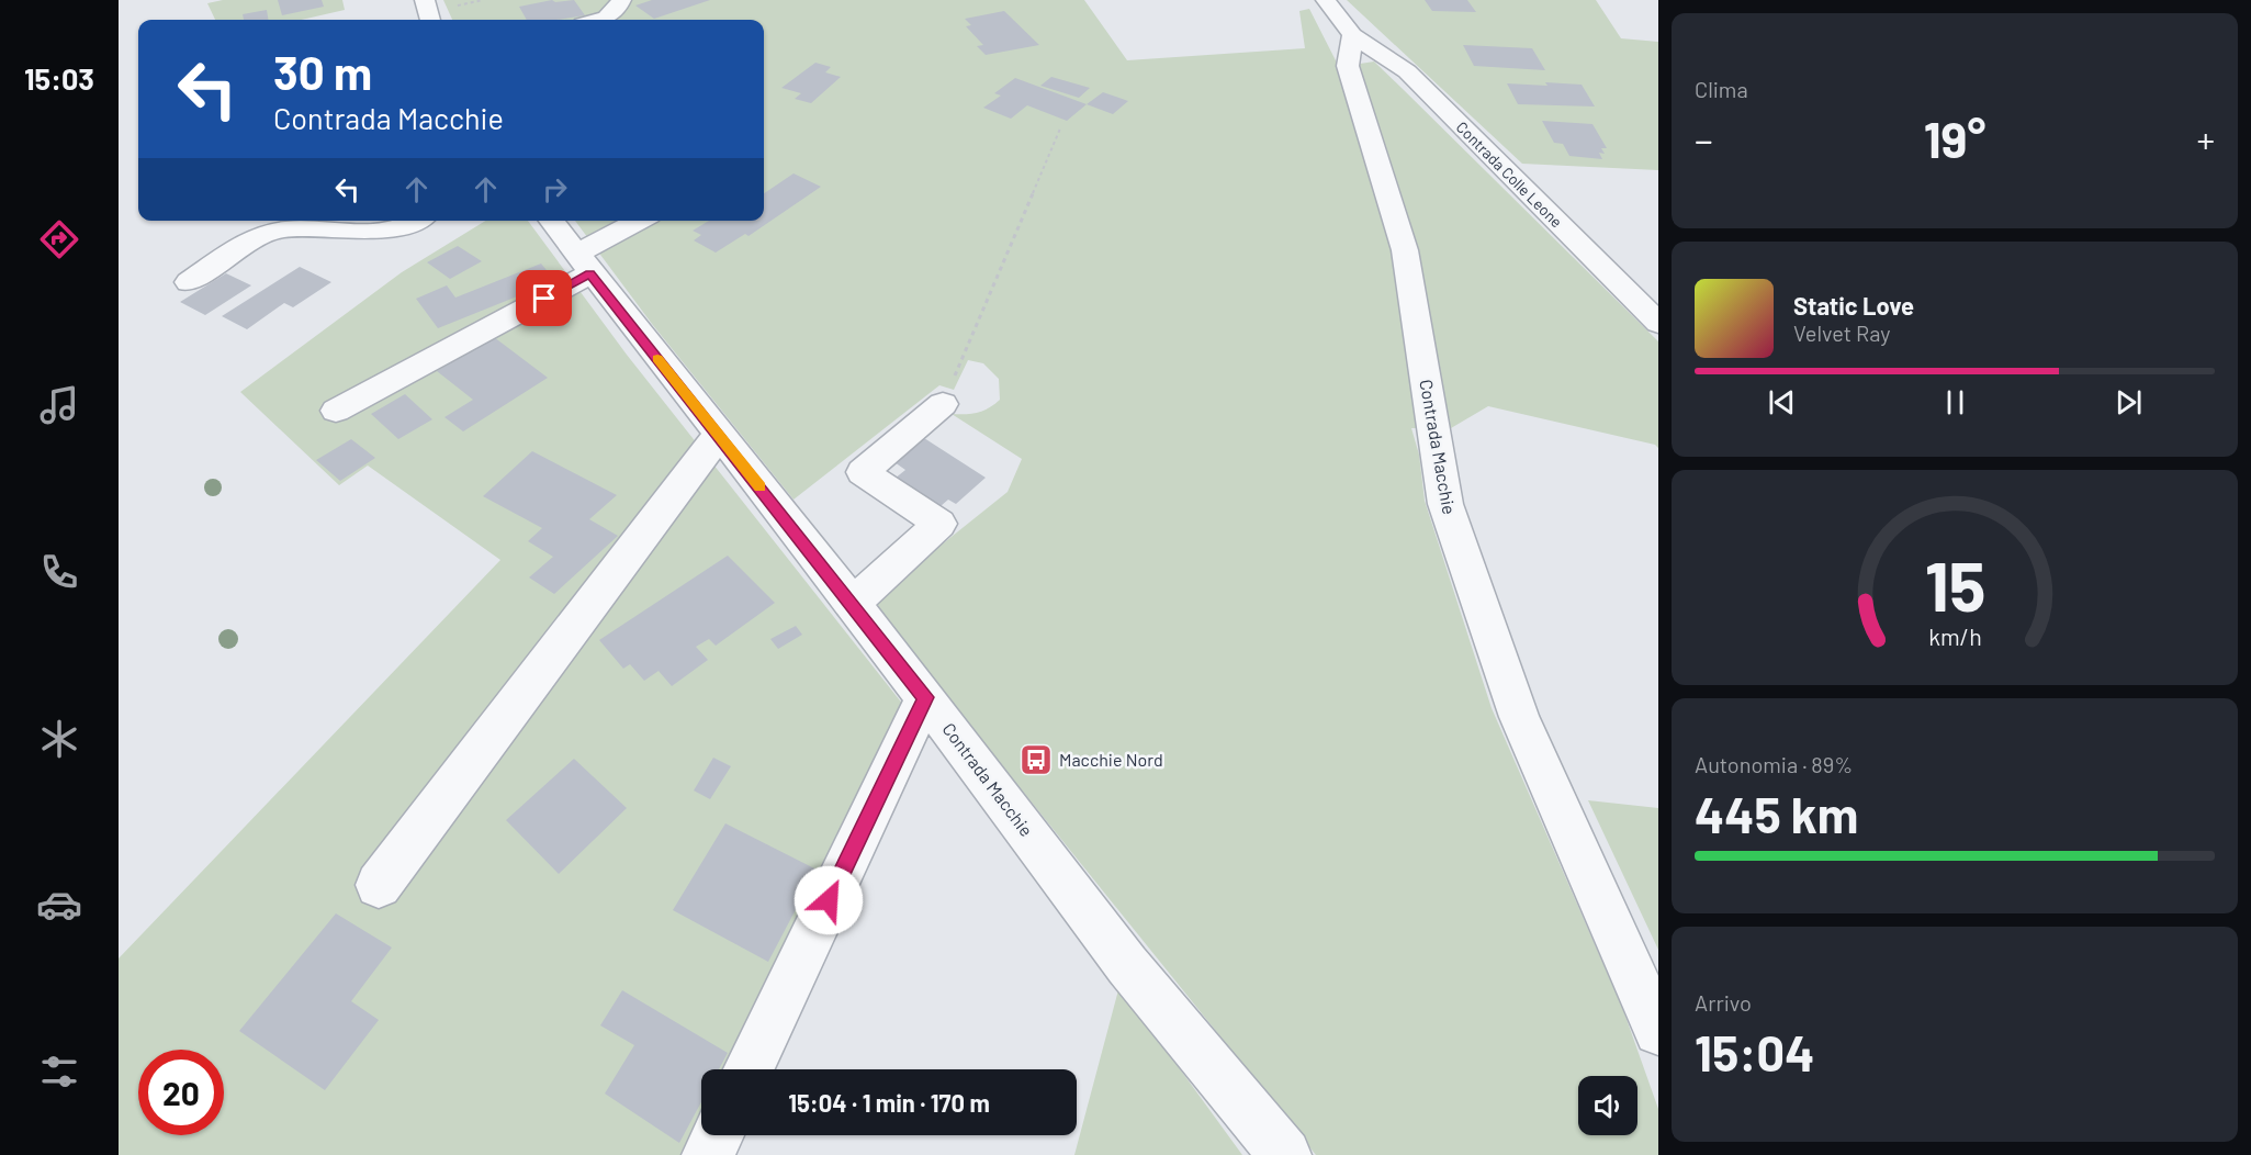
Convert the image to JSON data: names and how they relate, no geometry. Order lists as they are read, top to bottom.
{
  "streets": {
    "street": ["Contrada Colle Leone", "Contrada Macchie"]
  },
  "crossings": [
    ["Contrada Colle Leone", "Contrada Macchie"]
  ],
  "places": {
    "bus stop": ["Macchie Nord"]
  },
  "page": {
    "tabs": "15:03",
    "tile": [
      "Clima",
      ["Autonomia · 89%", "445 km"],
      ["Arrivo", "15:04"]
    ],
    "turn": ["30 m", "Contrada Macchie"],
    "heat": ["−", "19°", "+"],
    "song": ["Static Love", "Velvet Ray"],
    "limit": "20",
    "trip": "15:04 · 1 min · 170 m",
    "gauge": ["15", "km/h"]
  }
}
